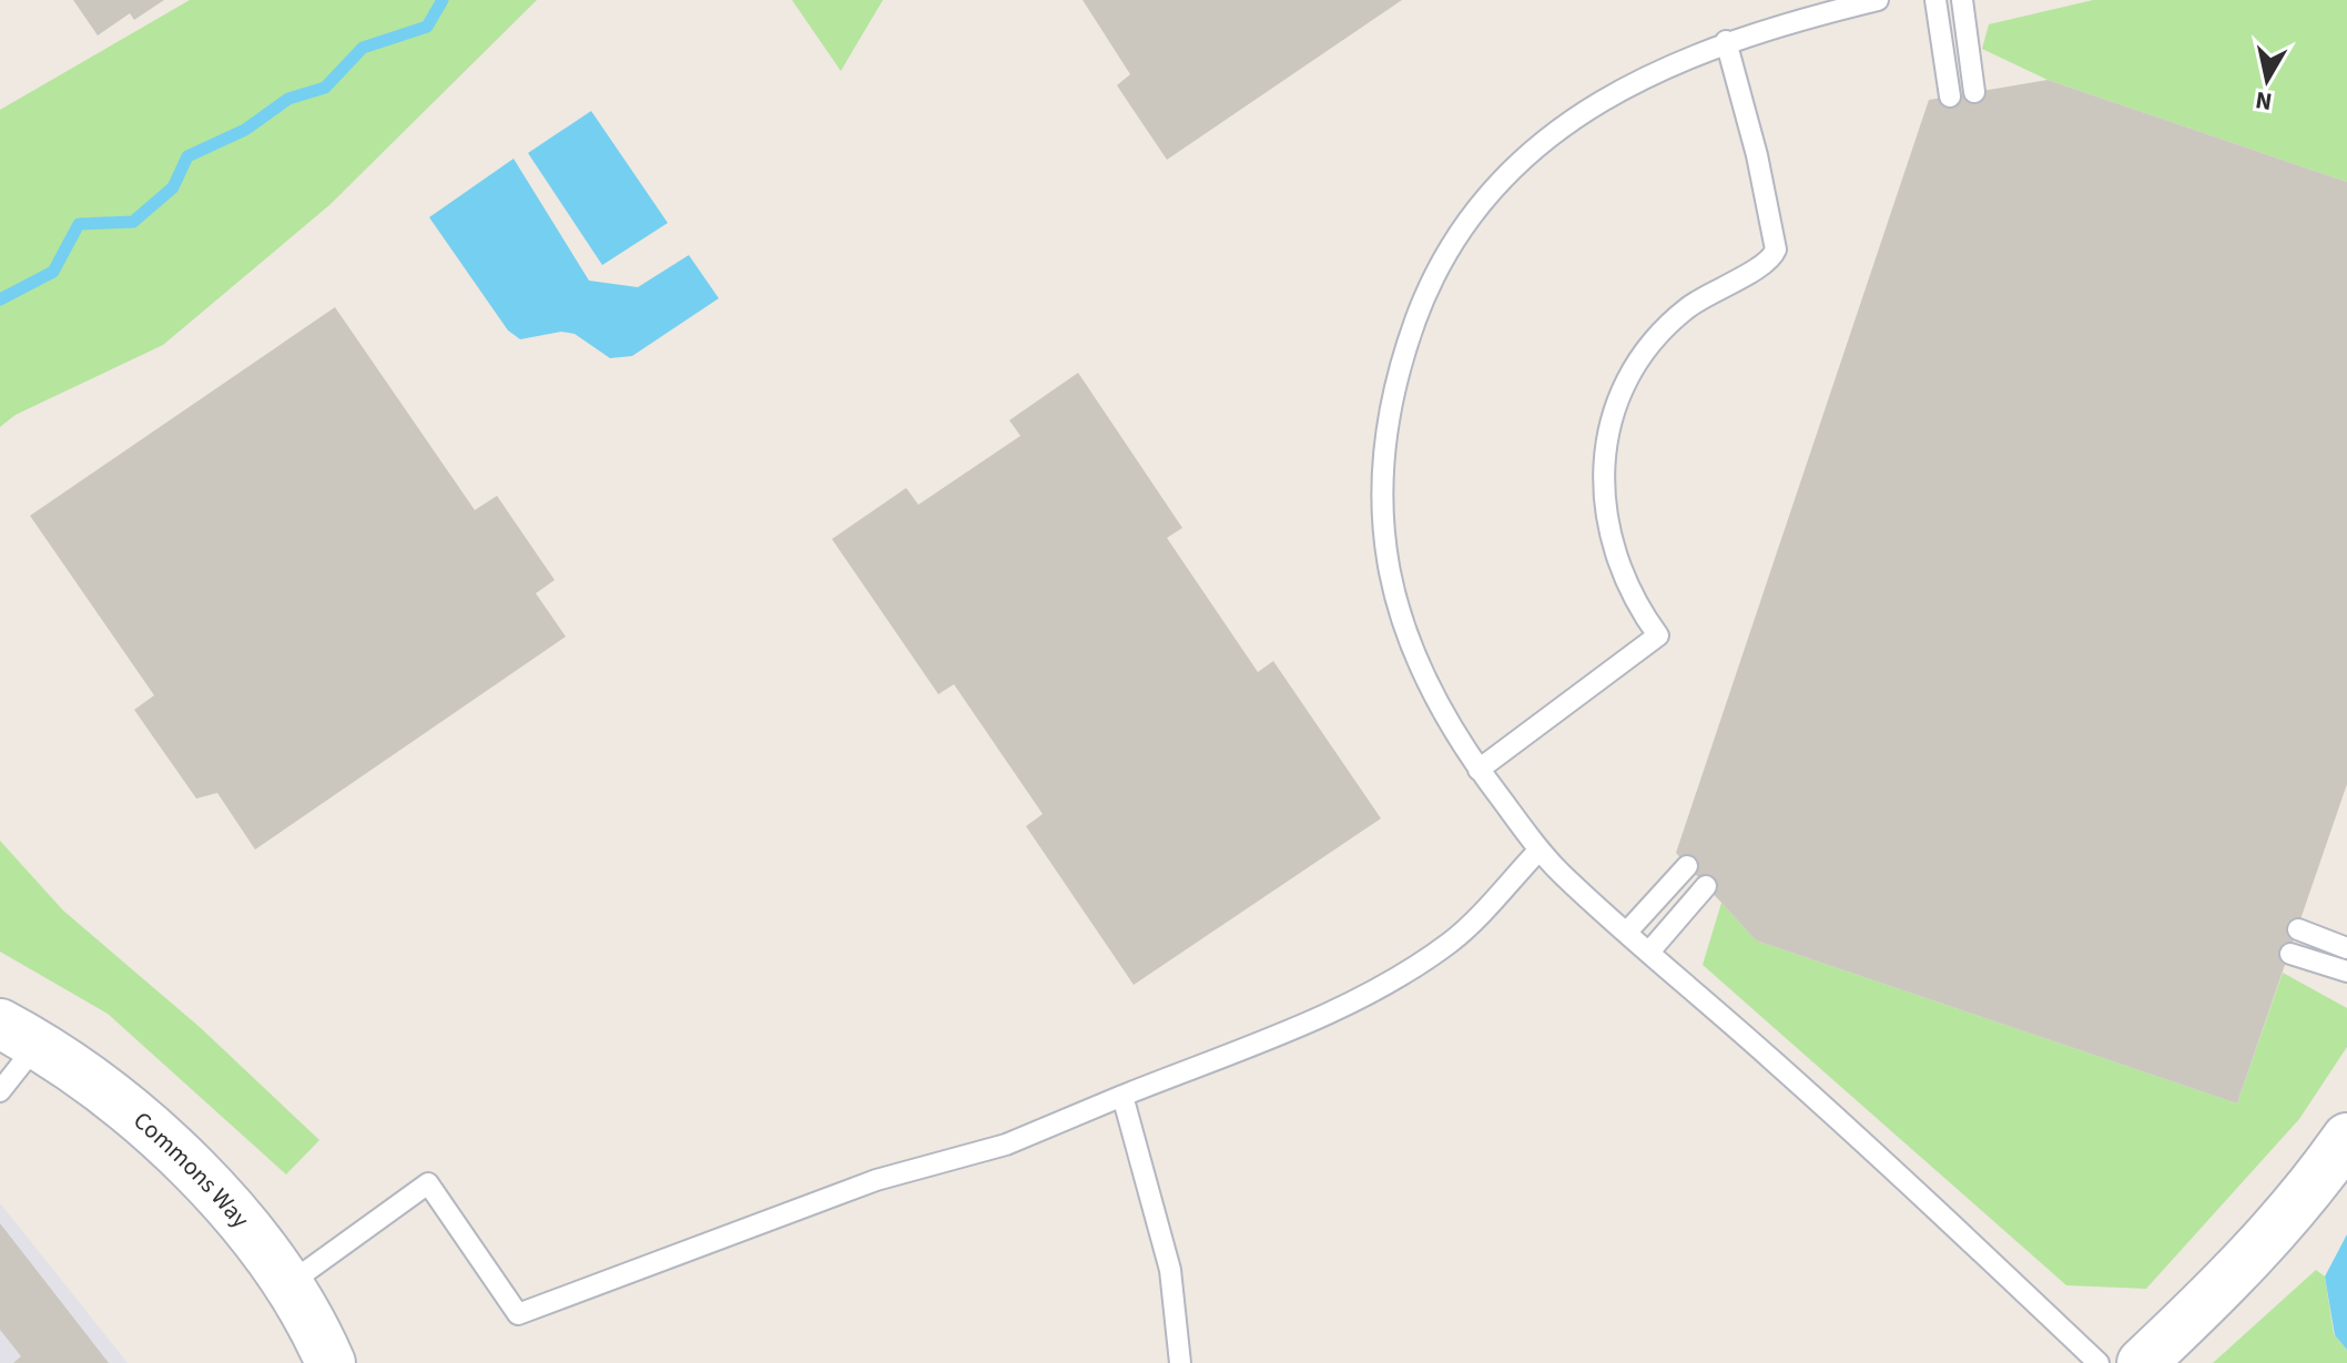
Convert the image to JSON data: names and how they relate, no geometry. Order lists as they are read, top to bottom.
{
  "streets": {
    "street": ["Commons Way"]
  },
  "north": "bottom"
}
